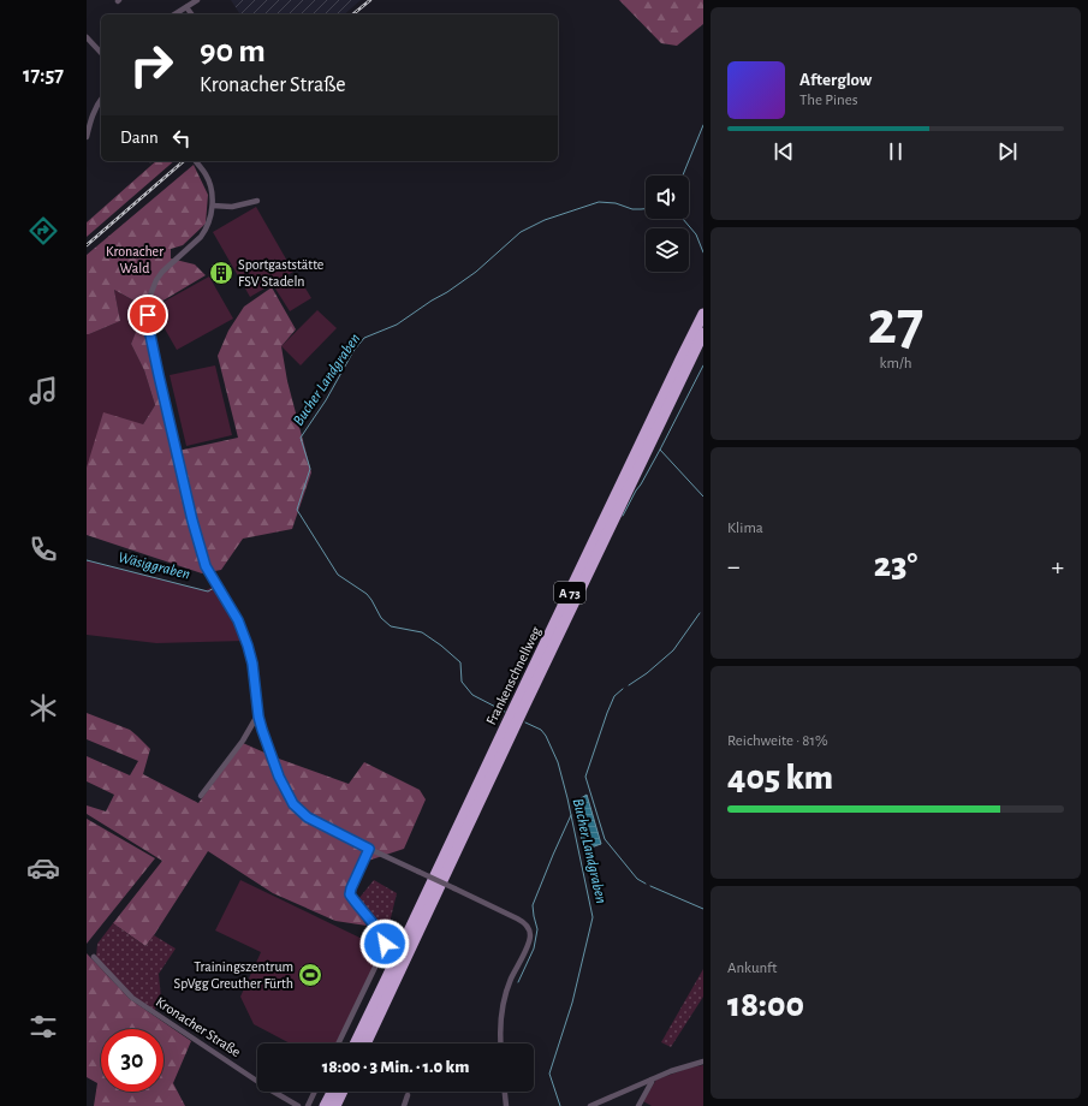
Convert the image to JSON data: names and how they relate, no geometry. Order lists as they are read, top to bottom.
{
  "streets": {
    "highway": ["A 73", "Frankenschnellweg"],
    "street": ["Kronacher Straße"]
  },
  "water": ["Bucher Landgraben", "Wäsiggraben"],
  "parks": ["Kronacher Wald"],
  "places": {
    "building": ["Sportgaststätte FSV Stadeln"],
    "sports": ["Trainingszentrum SpVgg Greuther Fürth"]
  },
  "page": {
    "tabs": "17:57",
    "turn": ["90 m", "Kronacher Straße"],
    "song": ["Afterglow", "The Pines"],
    "then": "Dann",
    "tile": [
      ["27", "km/h"],
      "Klima",
      ["Reichweite · 81%", "405 km"],
      ["Ankunft", "18:00"]
    ],
    "heat": ["−", "23°", "+"],
    "limit": "30",
    "trip": "18:00 · 3 Min. · 1.0 km"
  }
}
